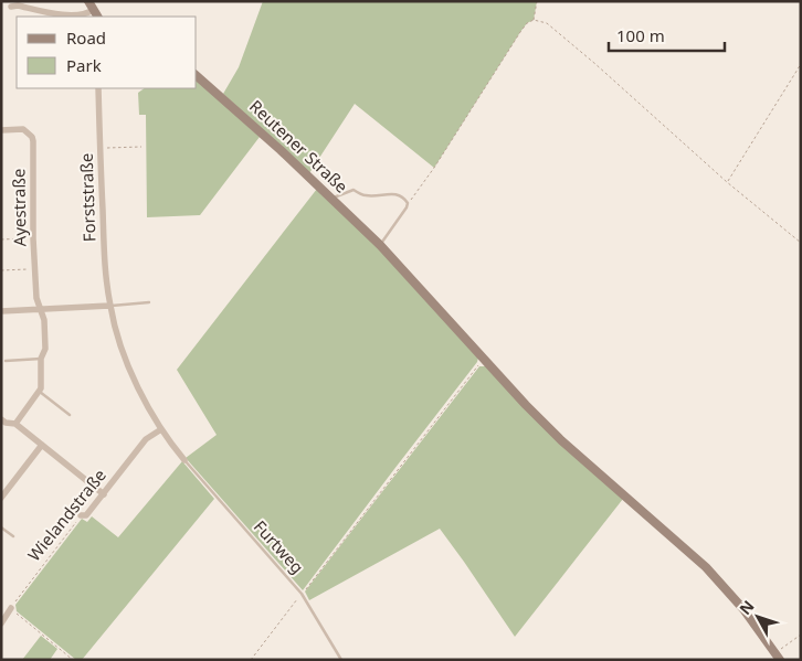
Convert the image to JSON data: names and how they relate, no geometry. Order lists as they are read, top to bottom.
{
  "streets": {
    "street": [
      "Reutener Straße",
      "Forststraße",
      "Ayestraße",
      "Wielandstraße"
    ],
    "lane": ["Furtweg"]
  },
  "crossings": [
    ["Forststraße", "Wielandstraße"],
    ["Forststraße", "Furtweg"]
  ],
  "legend": ["Road", "Park"],
  "scale_bar": "100 m",
  "north": "top left"
}
